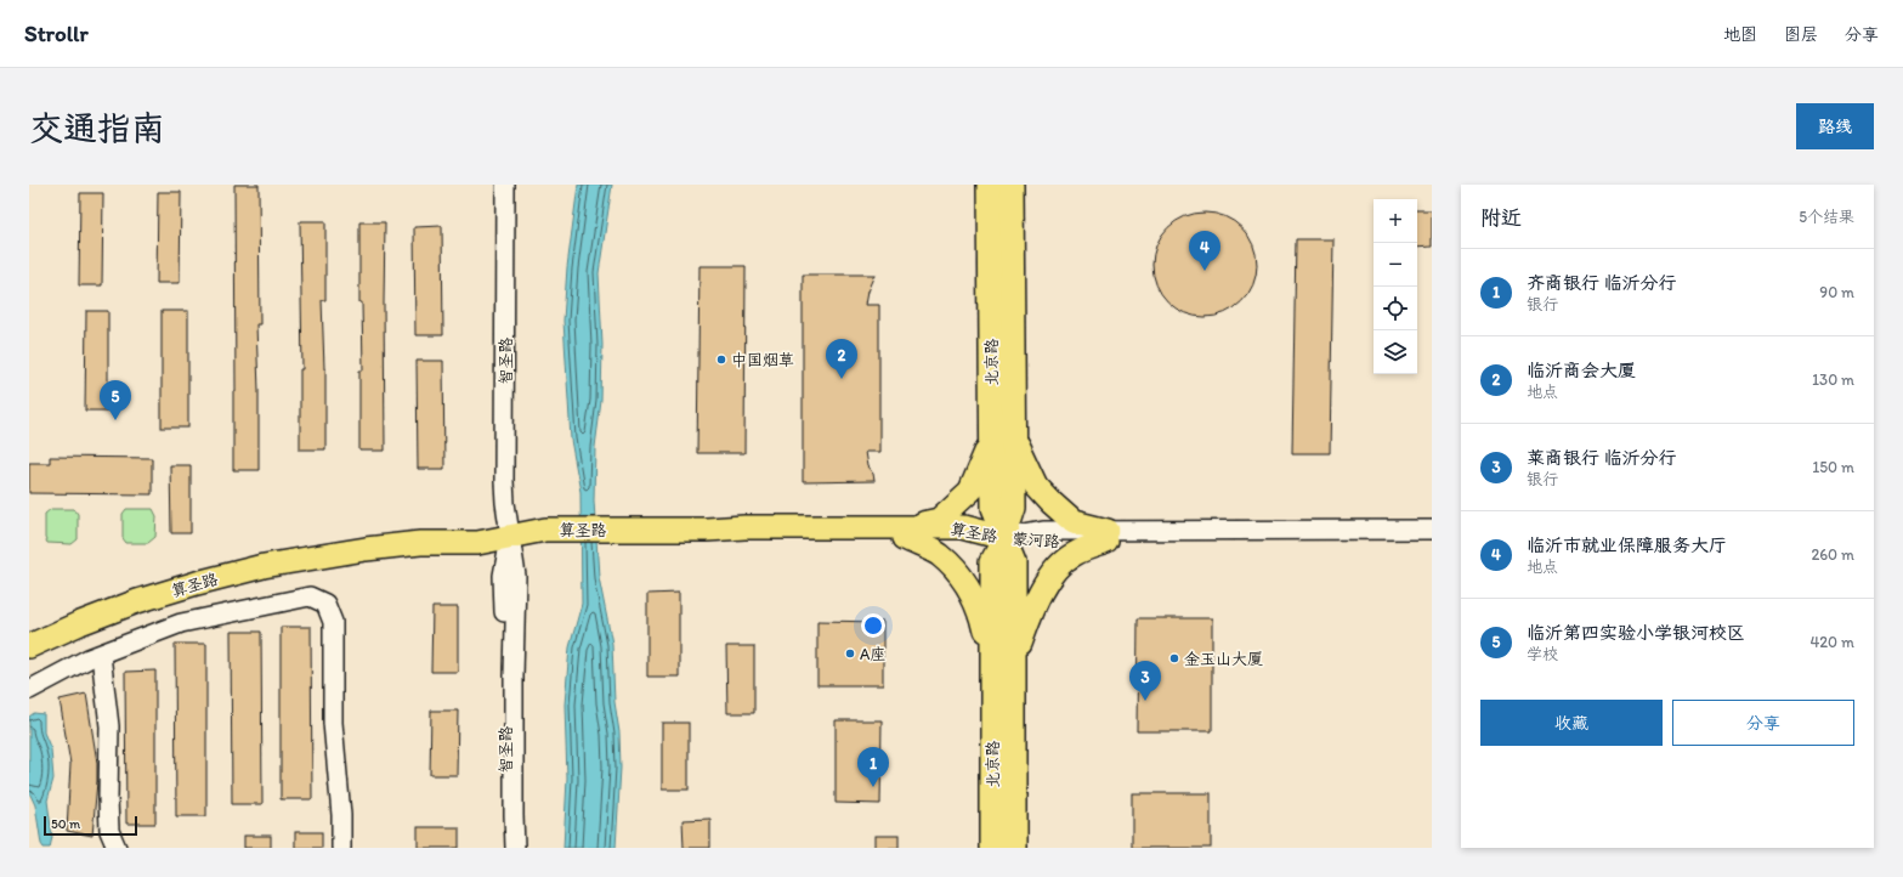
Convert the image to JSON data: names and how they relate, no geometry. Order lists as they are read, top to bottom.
{
  "streets": {
    "main road": ["北京路", "算圣路"],
    "street": ["智圣路", "蒙河路"]
  },
  "crossings": [
    ["智圣路", "算圣路"],
    ["北京路", "算圣路"],
    ["北京路", "蒙河路"],
    ["算圣路", "蒙河路"]
  ],
  "places": ["中国烟草", "A座", "金玉山大厦"],
  "scale_bar": "50 m",
  "page": {
    "header": "Strollr",
    "nav": ["地图", "图层", "分享"],
    "buttons": [
      "路线",
      ["收藏", "分享"]
    ],
    "title": "交通指南",
    "heading": ["附近", "5个结果"],
    "map_buttons": ["+", "−"],
    "pins": [
      "4",
      "2",
      "5",
      "3",
      "1"
    ],
    "list": [
      {
        "mark": "1",
        "name": "齐商银行 临沂分行",
        "note": "银行",
        "value": "90 m"
      },
      {
        "mark": "2",
        "name": "临沂商会大厦",
        "note": "地点",
        "value": "130 m"
      },
      {
        "mark": "3",
        "name": "莱商银行 临沂分行",
        "note": "银行",
        "value": "150 m"
      },
      {
        "mark": "4",
        "name": "临沂市就业保障服务大厅",
        "note": "地点",
        "value": "260 m"
      },
      {
        "mark": "5",
        "name": "临沂第四实验小学银河校区",
        "note": "学校",
        "value": "420 m"
      }
    ],
    "scale": "50 m"
  }
}
